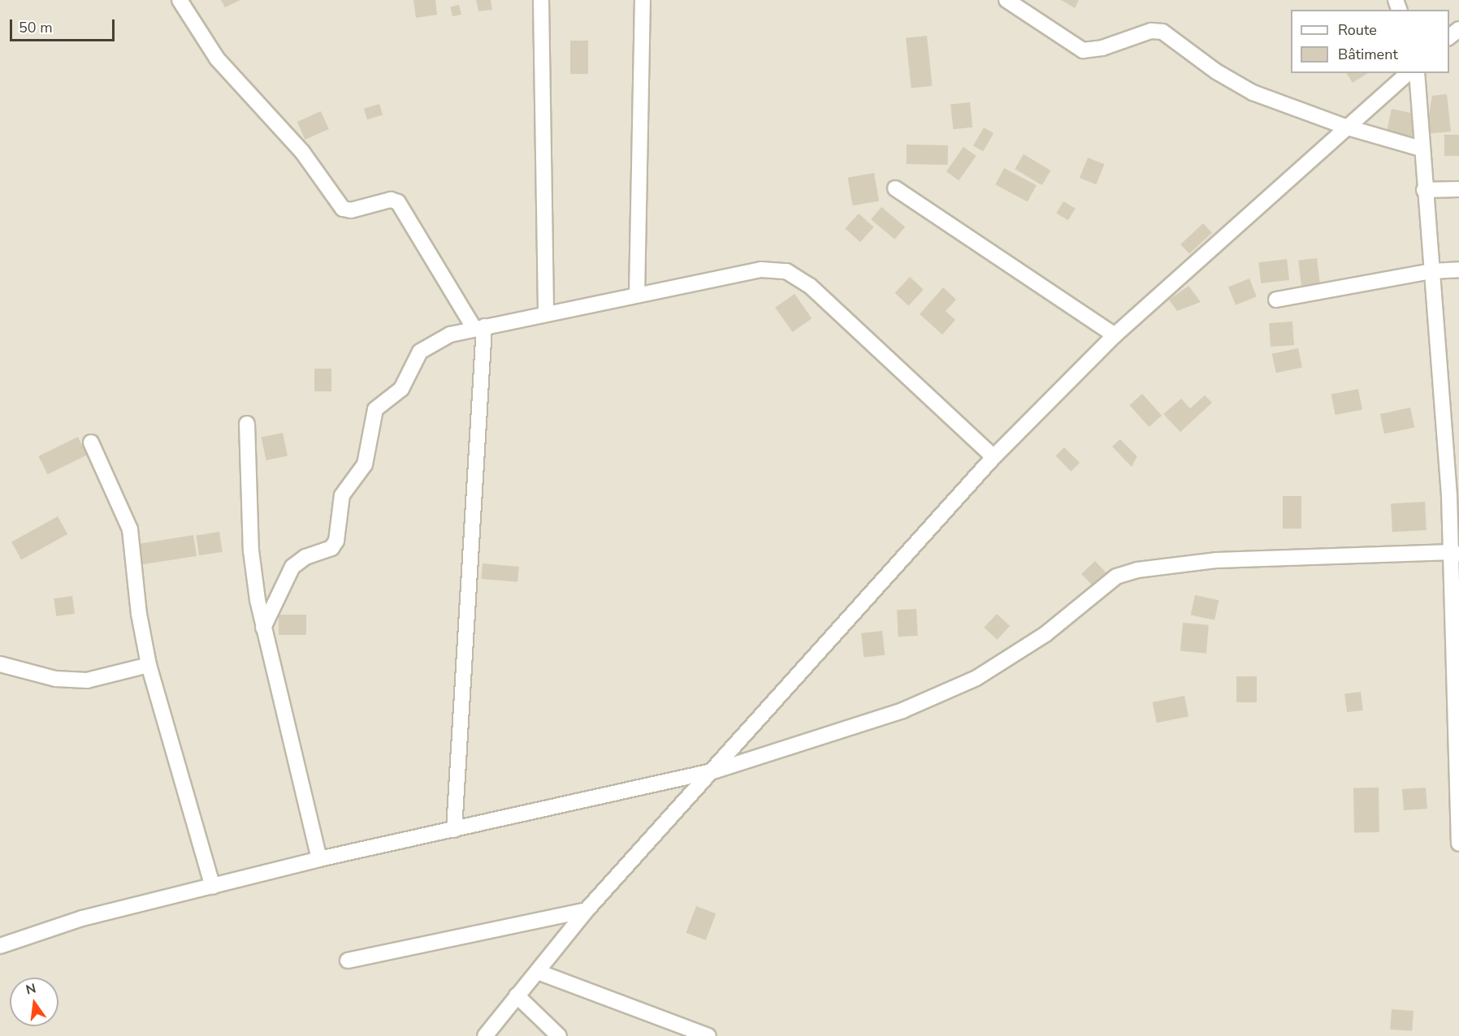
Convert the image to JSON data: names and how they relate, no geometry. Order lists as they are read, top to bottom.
{
  "legend": ["Route", "Bâtiment"],
  "scale_bar": "50 m",
  "north": "top"
}
